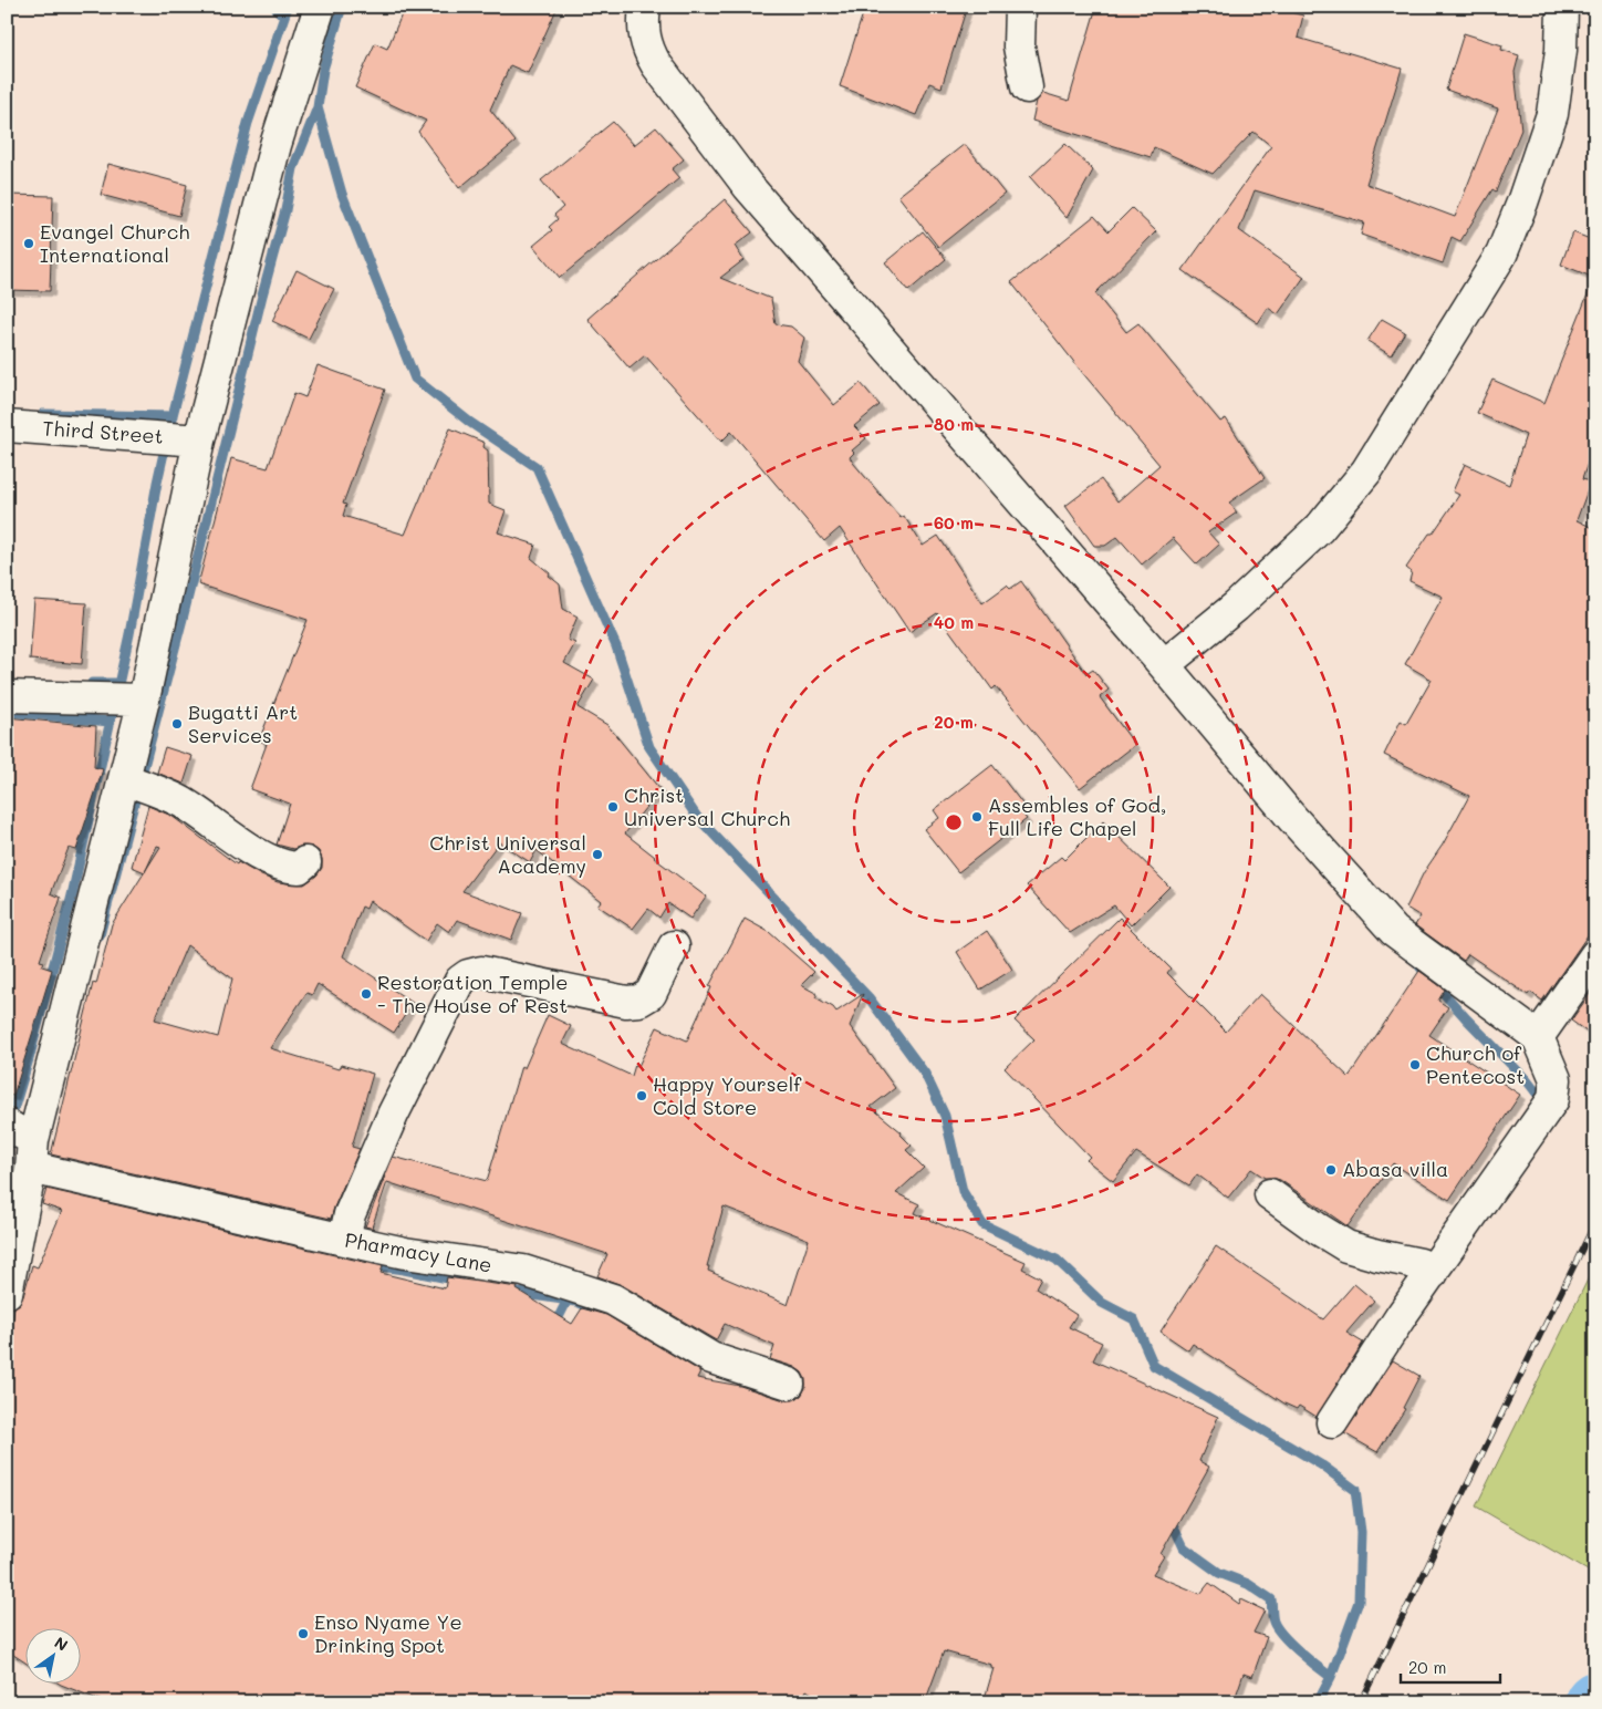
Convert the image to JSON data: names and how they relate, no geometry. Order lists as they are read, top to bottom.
{
  "streets": {
    "street": ["Third Street", "Pharmacy Lane"]
  },
  "places": [
    "Evangel Church International",
    "Bugatti Art Services",
    "Christ Universal Church",
    "Assembles of God, Full Life Chapel",
    "Christ Universal Academy",
    "Restoration Temple - The House of Rest",
    "Church of Pentecost",
    "Happy Yourself Cold Store",
    "Abasa villa",
    "Enso Nyame Ye Drinking Spot"
  ],
  "scale_bar": "20 m",
  "north": "top right",
  "rings": [
    "80 m",
    "60 m",
    "40 m",
    "20 m"
  ]
}
